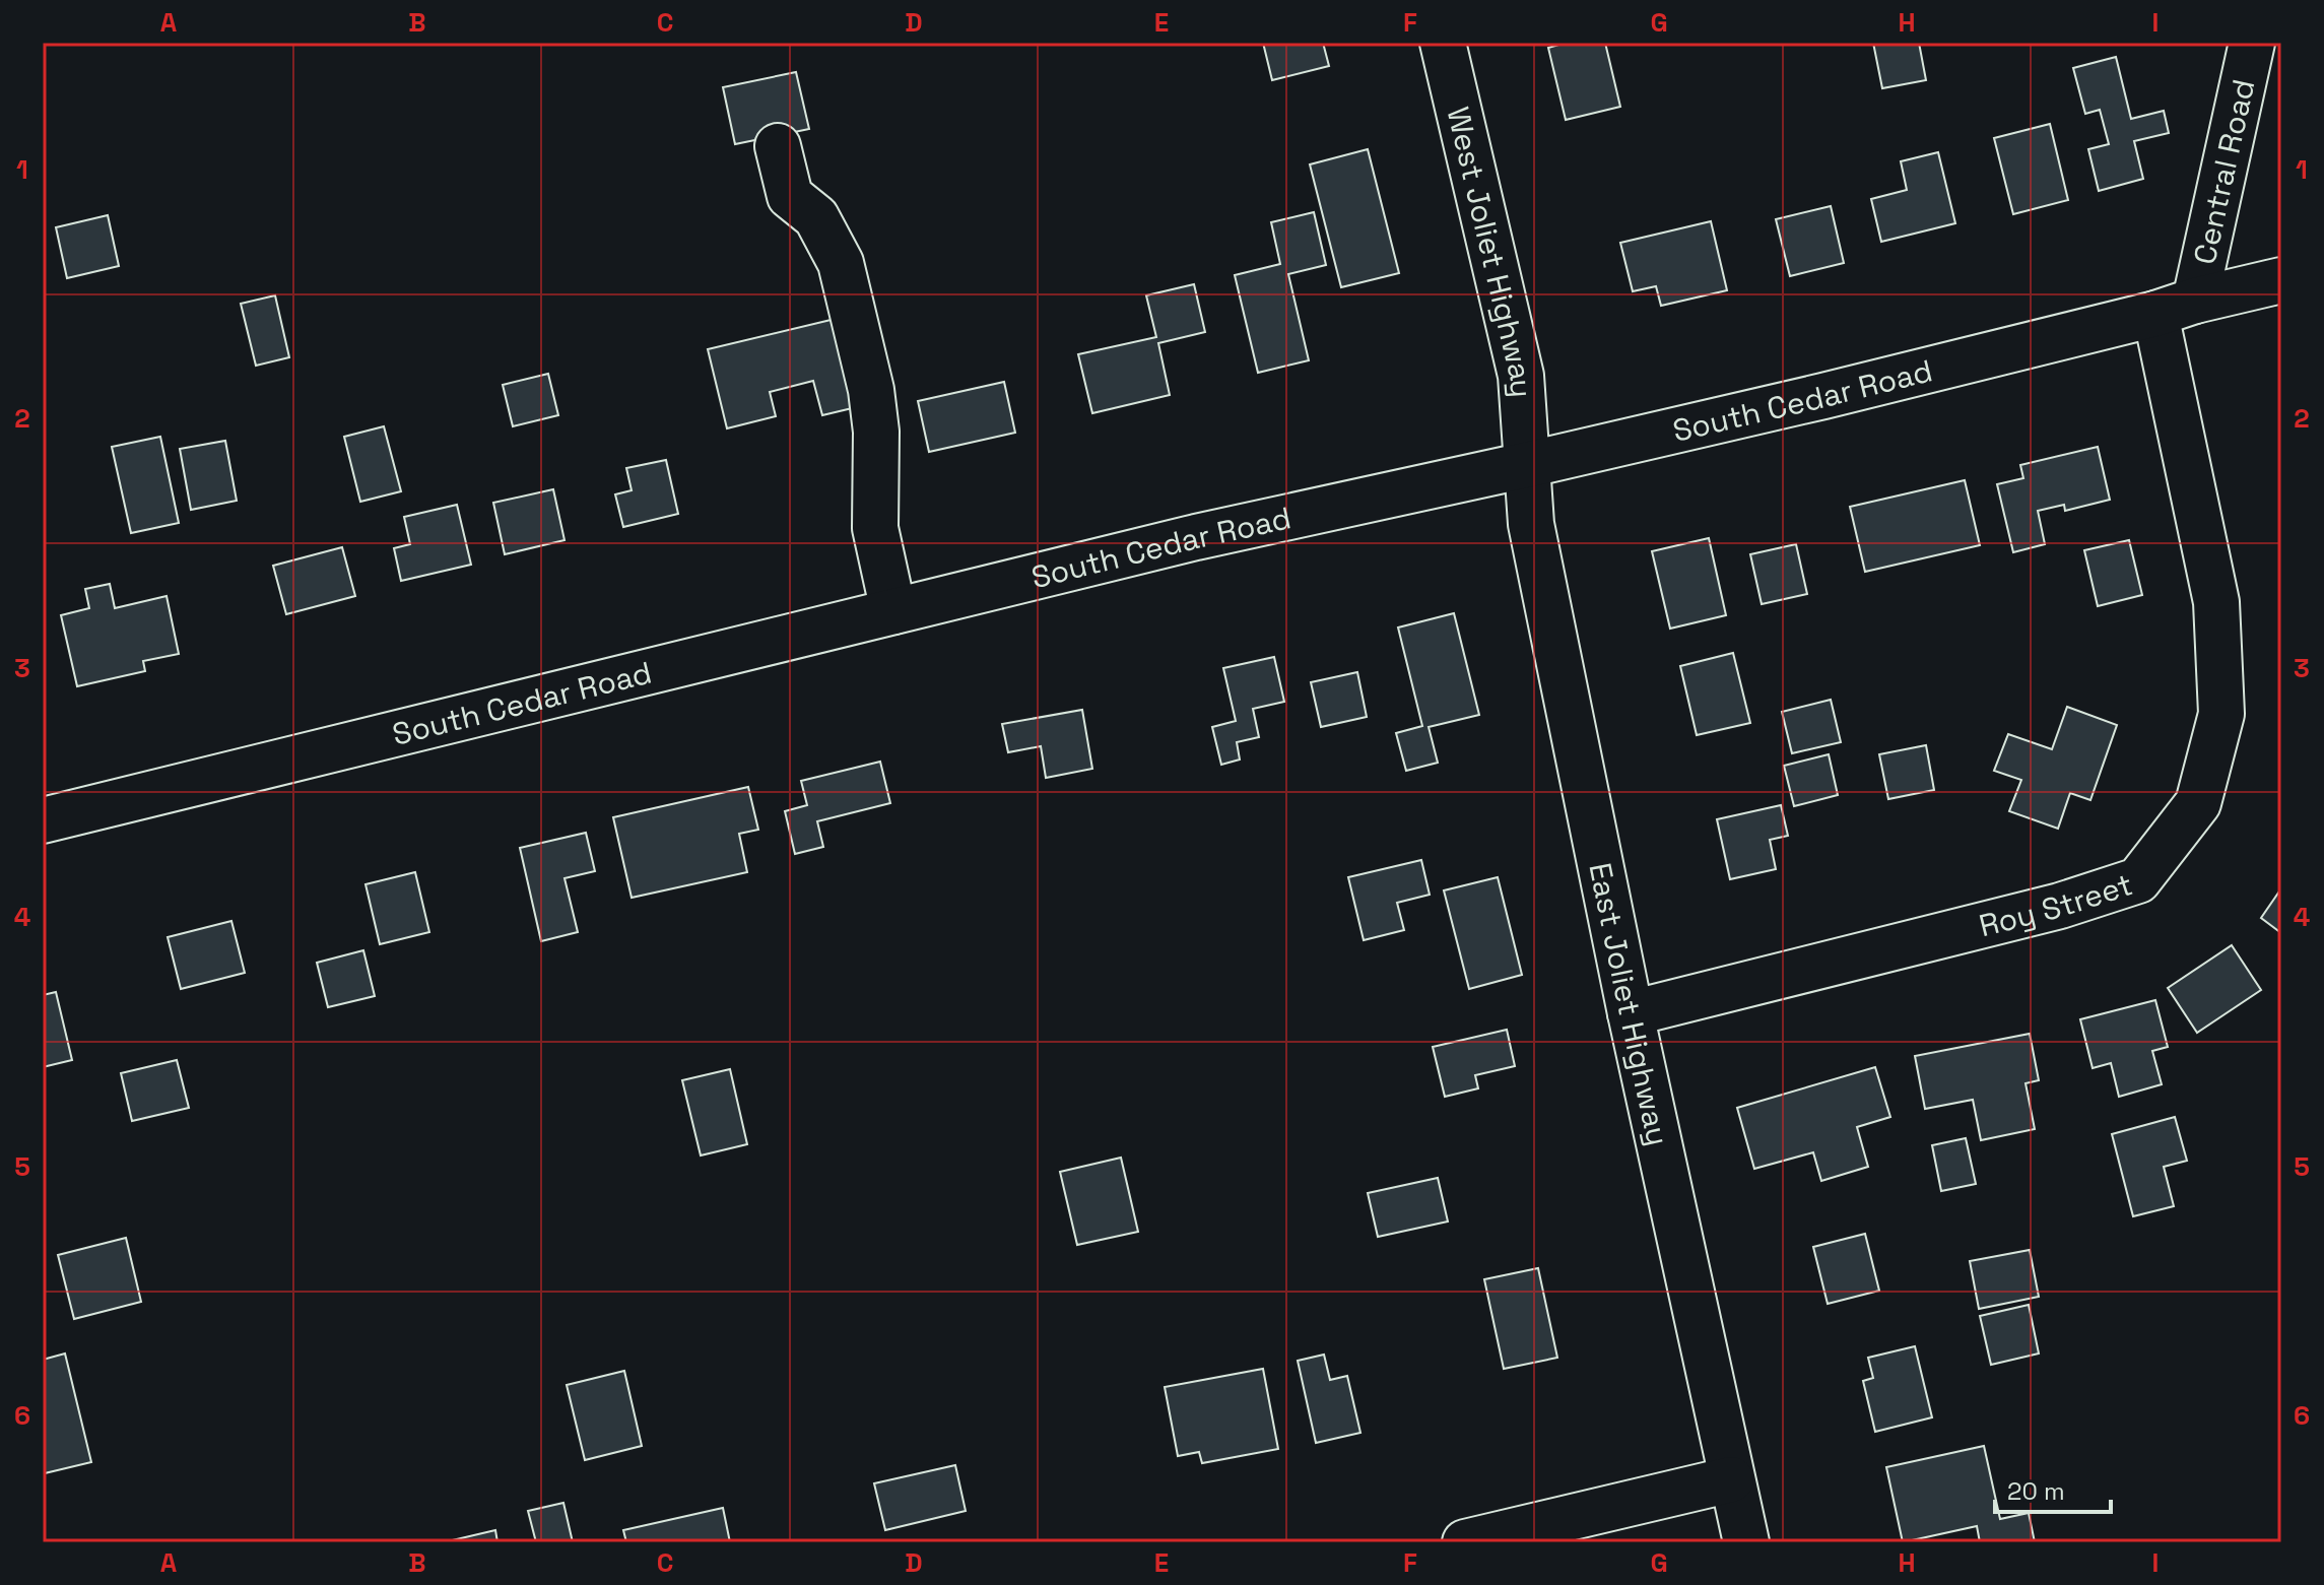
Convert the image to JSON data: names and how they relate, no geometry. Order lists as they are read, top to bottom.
{
  "streets": {
    "street": [
      "Central Road",
      "West Joliet Highway",
      "South Cedar Road",
      "Roy Street",
      "East Joliet Highway"
    ]
  },
  "crossings": [
    ["Central Road", "South Cedar Road"],
    ["Central Road", "Roy Street"],
    ["West Joliet Highway", "South Cedar Road"],
    ["West Joliet Highway", "East Joliet Highway"],
    ["South Cedar Road", "Roy Street"],
    ["South Cedar Road", "East Joliet Highway"],
    ["Roy Street", "East Joliet Highway"]
  ],
  "scale_bar": "20 m",
  "grid": {
    "columns": [
      "A",
      "B",
      "C",
      "D",
      "E",
      "F",
      "G",
      "H",
      "I"
    ],
    "rows": [
      "1",
      "2",
      "3",
      "4",
      "5",
      "6"
    ]
  }
}
